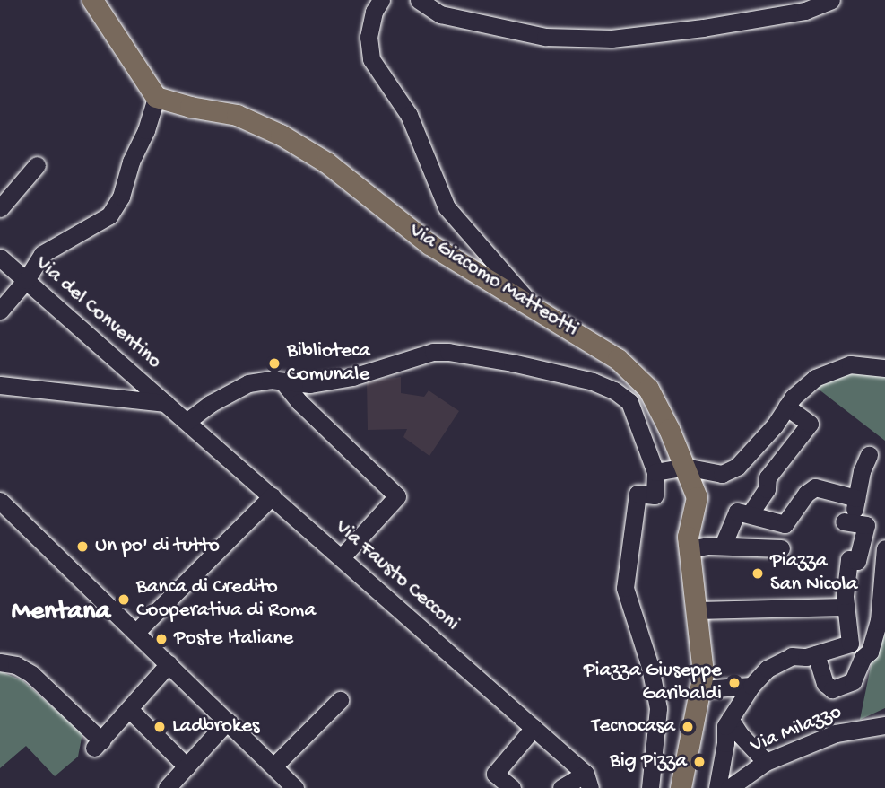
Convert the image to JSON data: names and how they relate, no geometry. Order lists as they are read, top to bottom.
{
  "streets": {
    "main road": ["Via Giacomo Matteotti"],
    "street": ["Via del Conventino", "Via Fausto Cecconi", "Via Milazzo"]
  },
  "crossings": [
    ["Via del Conventino", "Via Fausto Cecconi"]
  ],
  "districts": ["Mentana"],
  "places": [
    "Biblioteca Comunale",
    "Un po' di tutto",
    "Piazza San Nicola",
    "Banca di Credito Cooperativa di Roma",
    "Poste Italiane",
    "Piazza Giuseppe Garibaldi",
    "Ladbrokes",
    "Tecnocasa",
    "Big Pizza"
  ]
}
